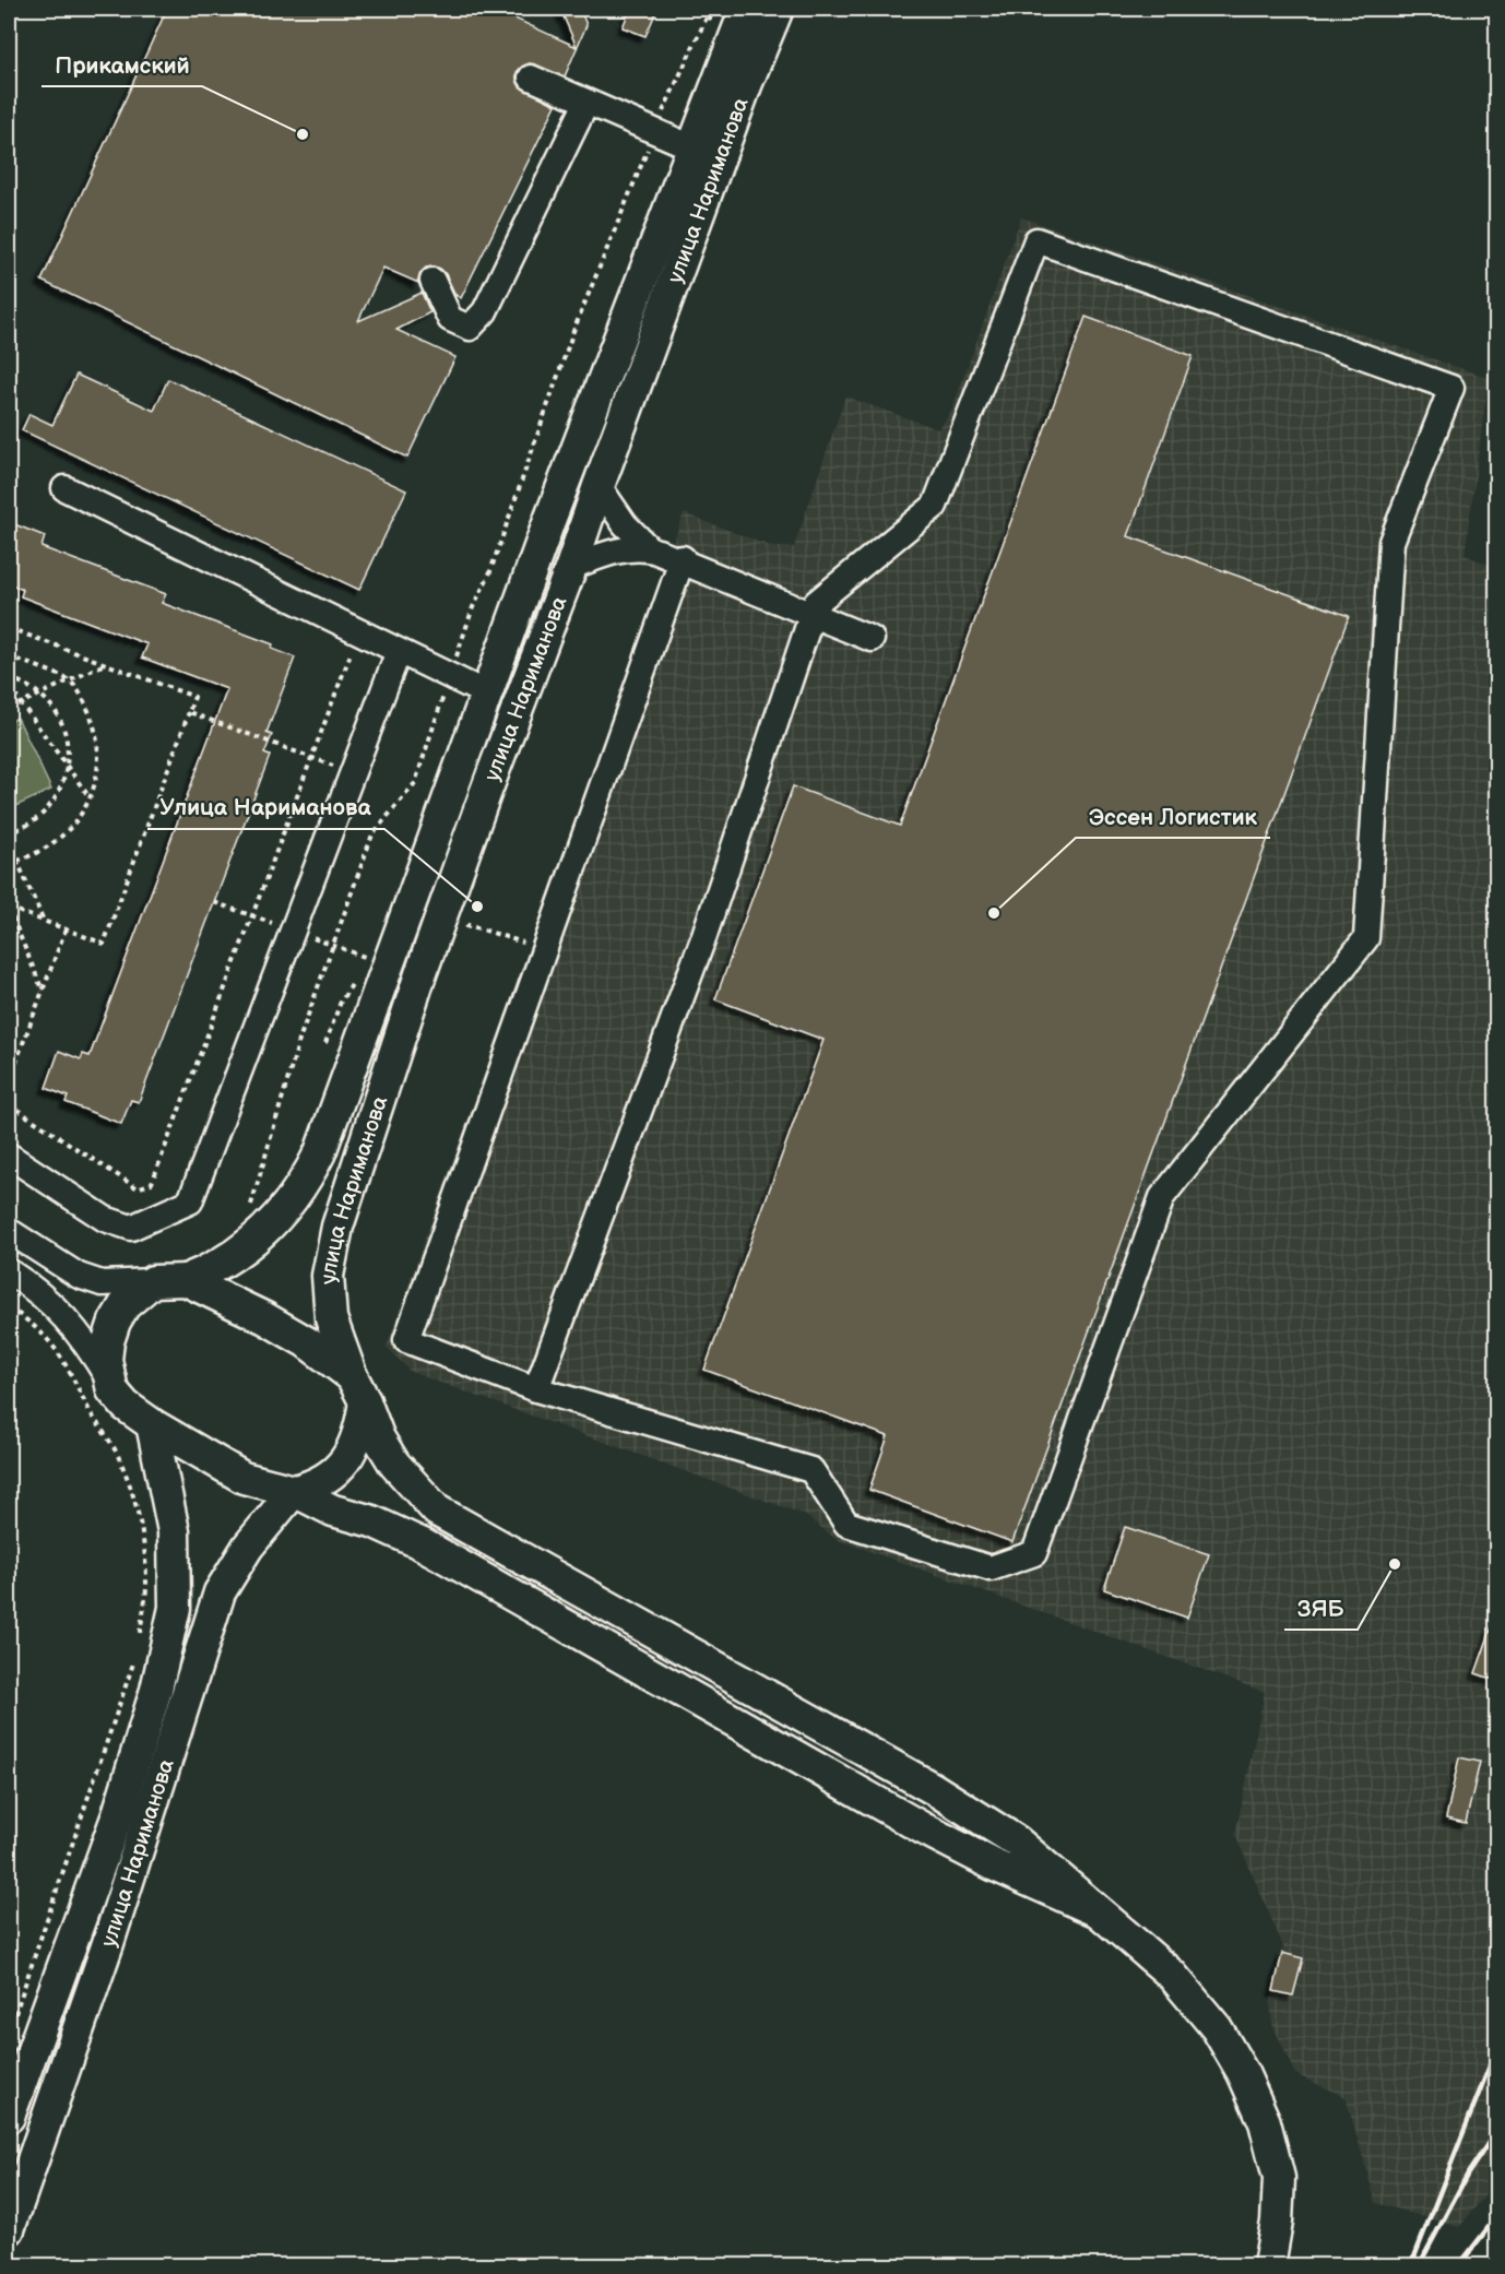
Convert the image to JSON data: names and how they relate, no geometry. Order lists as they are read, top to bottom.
{
  "streets": {
    "main road": ["улица Нариманова"]
  },
  "places": [
    "Прикамский",
    "Улица Нариманова",
    "Эссен Логистик",
    "ЗЯБ"
  ]
}
